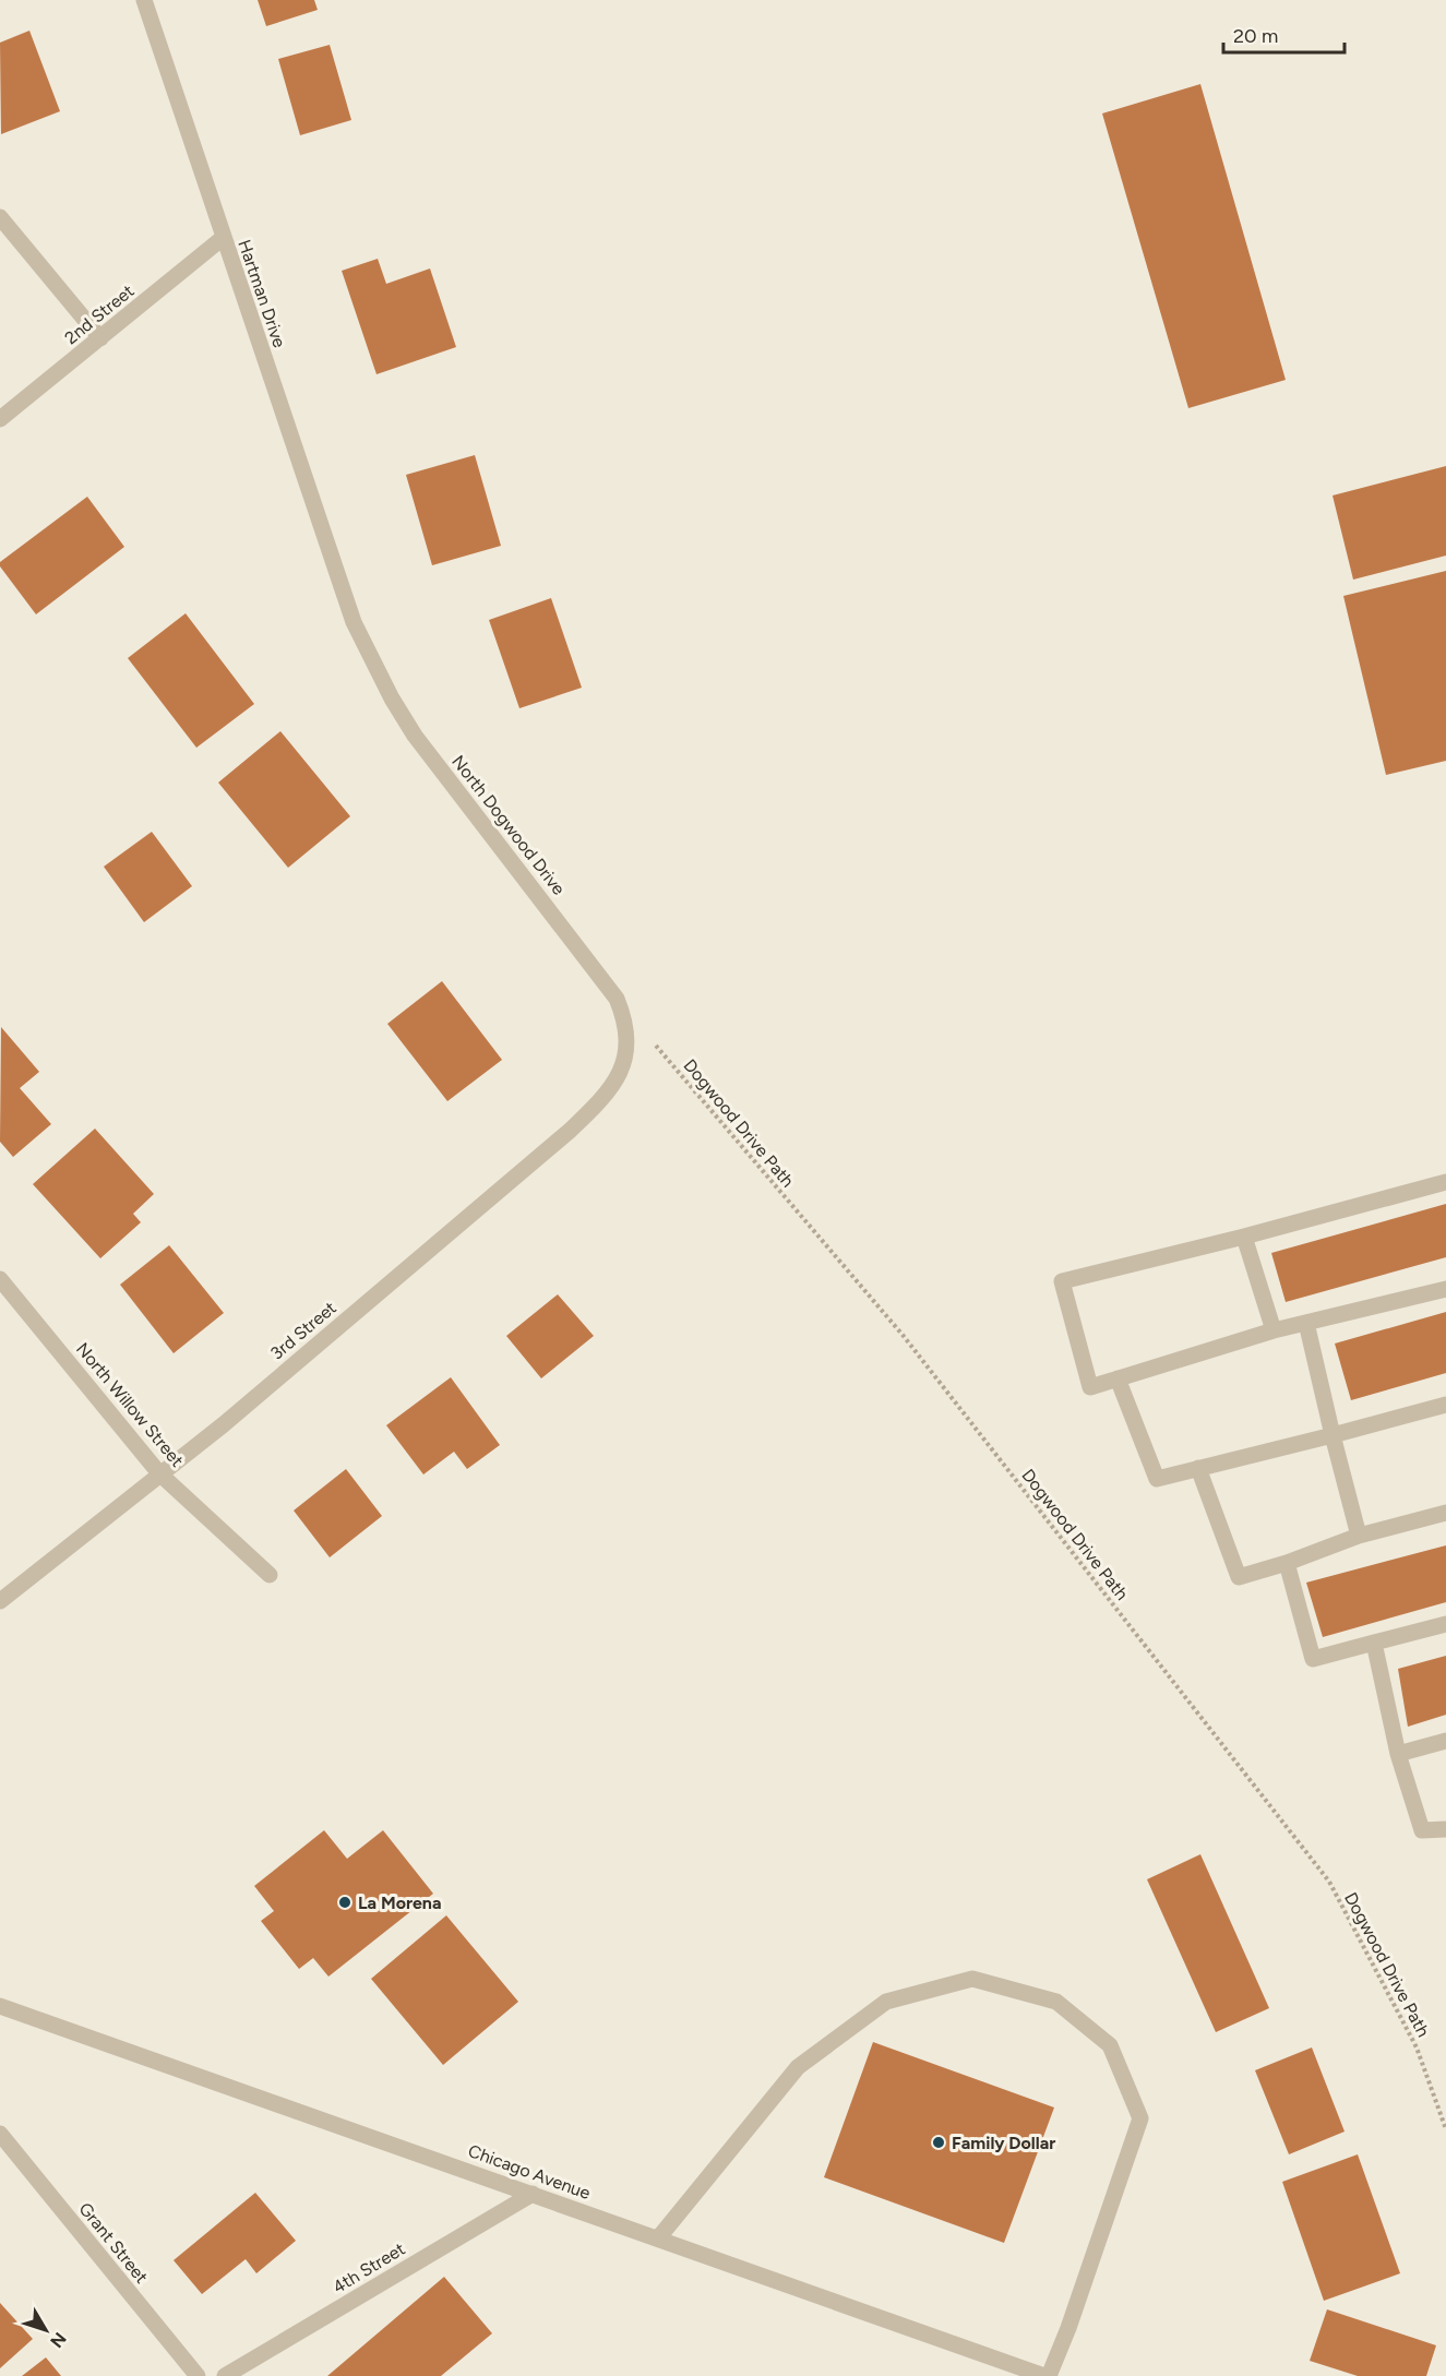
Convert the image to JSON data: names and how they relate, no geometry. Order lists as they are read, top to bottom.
{
  "streets": {
    "street": [
      "Hartman Drive",
      "2nd Street",
      "North Dogwood Drive",
      "3rd Street",
      "North Willow Street",
      "Chicago Avenue",
      "Grant Street",
      "4th Street"
    ],
    "path": ["Dogwood Drive Path"]
  },
  "crossings": [
    ["Hartman Drive", "2nd Street"],
    ["Hartman Drive", "North Dogwood Drive"],
    ["North Dogwood Drive", "3rd Street"],
    ["3rd Street", "North Willow Street"],
    ["Chicago Avenue", "4th Street"]
  ],
  "places": ["La Morena", "Family Dollar"],
  "scale_bar": "20 m",
  "north": "bottom right"
}
